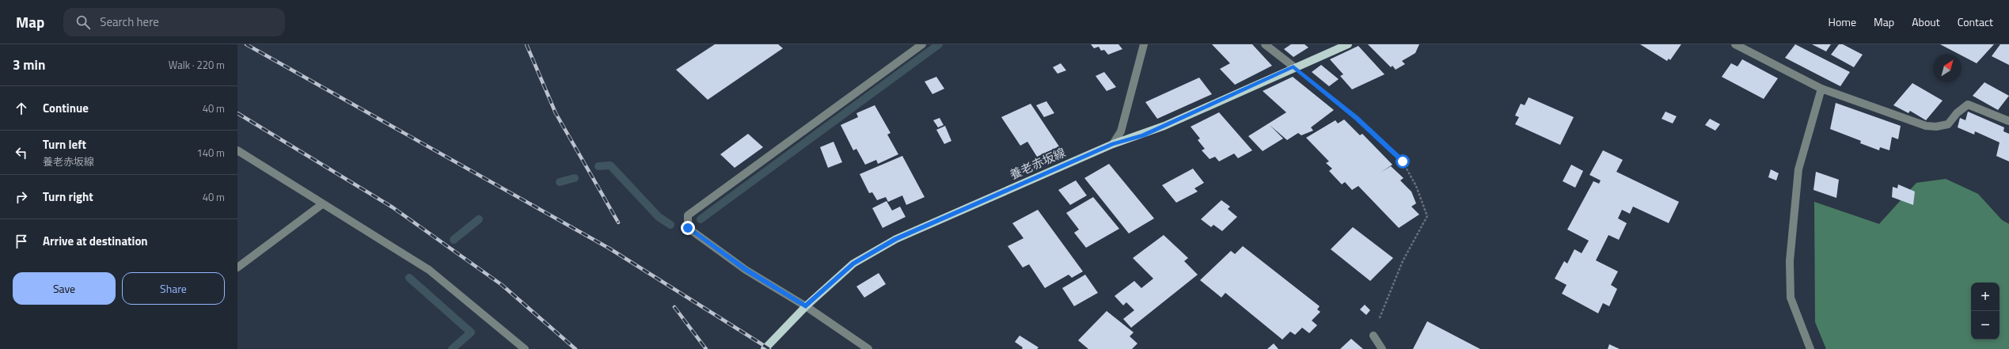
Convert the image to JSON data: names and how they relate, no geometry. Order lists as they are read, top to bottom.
{
  "streets": {
    "main road": ["養老赤坂線"]
  },
  "north": "top right",
  "page": {
    "header": "Map",
    "search": "Search here",
    "nav": [
      "Home",
      "Map",
      "About",
      "Contact"
    ],
    "heading": ["3 min", "Walk · 220 m"],
    "list": [
      ["Continue", "40 m"],
      ["Turn left", "養老赤坂線", "140 m"],
      ["Turn right", "40 m"],
      "Arrive at destination"
    ],
    "buttons": ["Save", "Share"],
    "map_buttons": ["+", "−"]
  }
}
